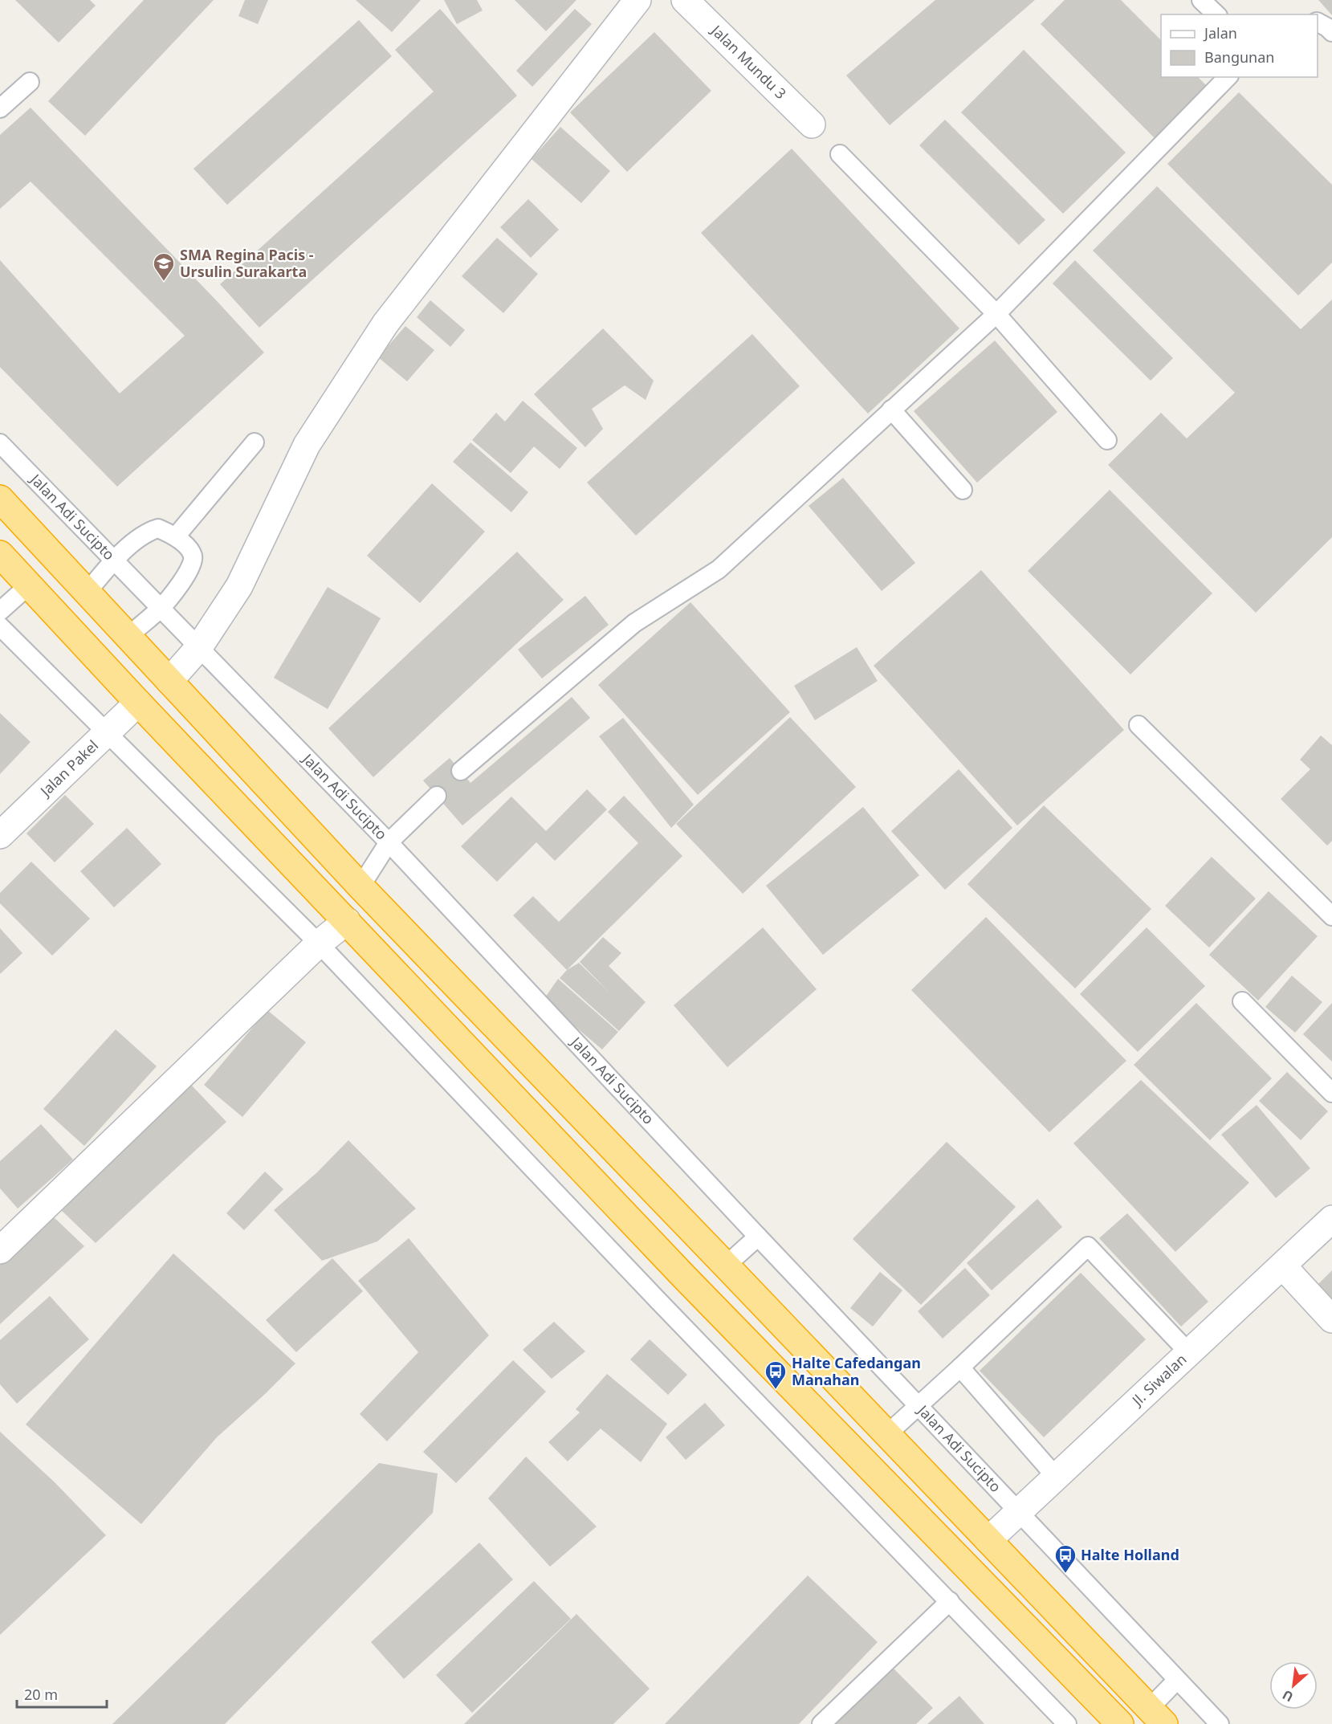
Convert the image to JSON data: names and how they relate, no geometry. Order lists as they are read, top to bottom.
{
  "streets": {
    "street": ["Jalan Mundu 3", "Jalan Pakel", "Jl. Siwalan"],
    "lane": ["Jalan Adi Sucipto"]
  },
  "crossings": [
    ["Jalan Adi Sucipto", "Jl. Siwalan"]
  ],
  "places": {
    "school or university": ["SMA Regina Pacis - Ursulin Surakarta"],
    "bus stop": ["Halte Cafedangan Manahan", "Halte Holland"]
  },
  "legend": ["Jalan", "Bangunan"],
  "scale_bar": "20 m",
  "north": "bottom left"
}
